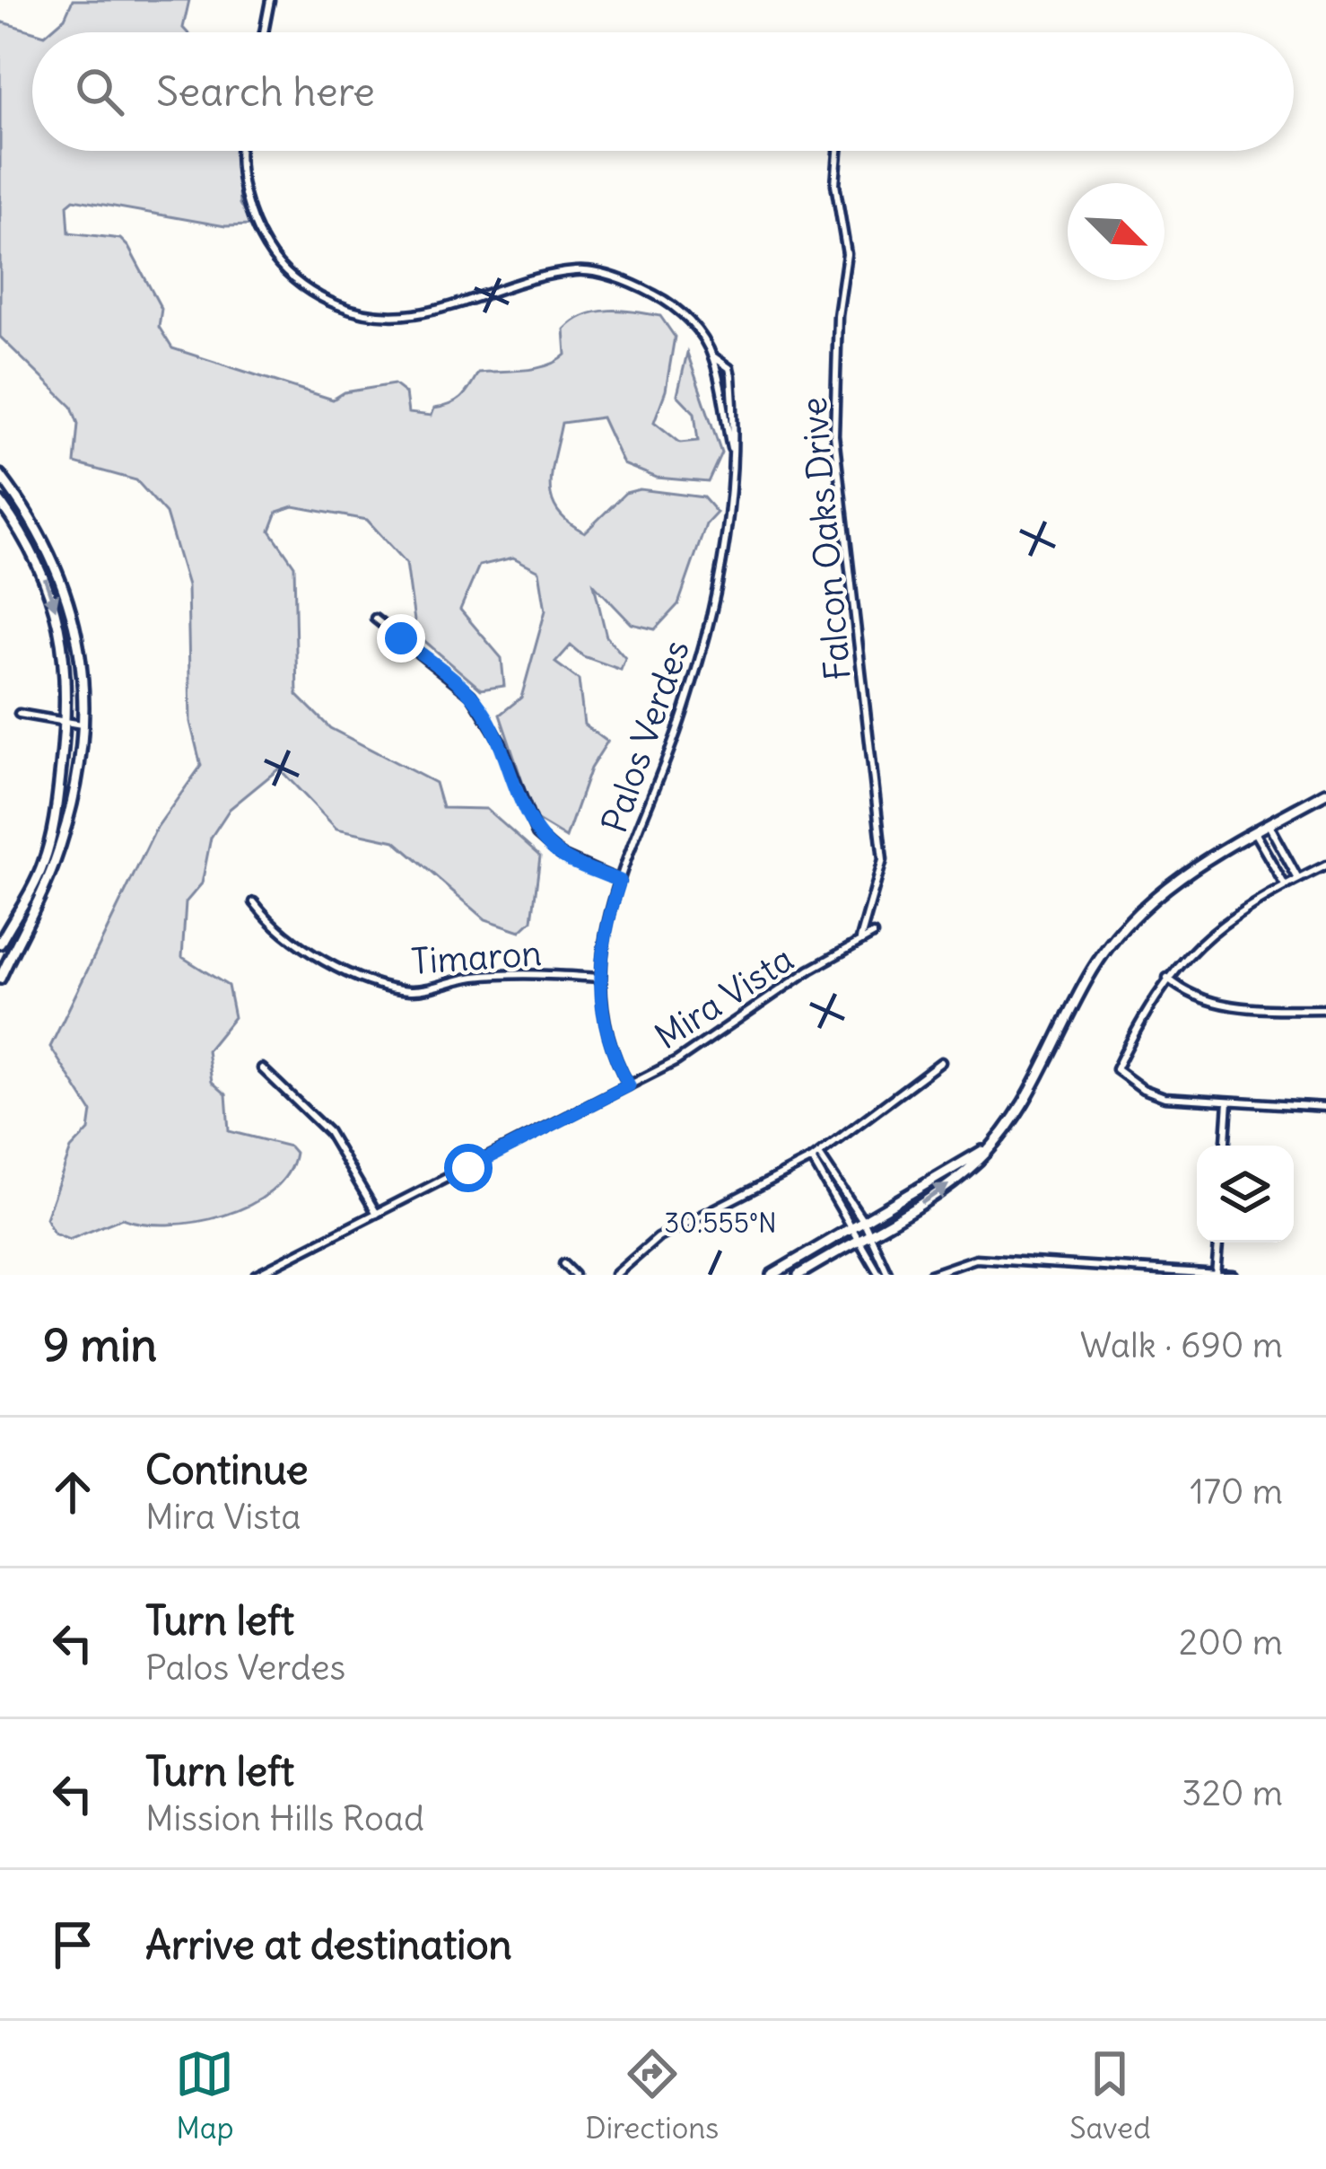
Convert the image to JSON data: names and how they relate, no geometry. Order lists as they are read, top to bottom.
{
  "streets": {
    "street": [
      "Falcon Oaks Drive",
      "Palos Verdes",
      "Timaron",
      "Mira Vista"
    ]
  },
  "crossings": [
    ["Falcon Oaks Drive", "Mira Vista"],
    ["Palos Verdes", "Timaron"],
    ["Palos Verdes", "Mira Vista"]
  ],
  "north": "bottom right",
  "page": {
    "search": "Search here",
    "heading": ["9 min", "Walk · 690 m"],
    "list": [
      ["Continue", "Mira Vista", "170 m"],
      ["Turn left", "Palos Verdes", "200 m"],
      ["Turn left", "Mission Hills Road", "320 m"],
      "Arrive at destination"
    ],
    "nav": ["Map", "Directions", "Saved"]
  },
  "coordinates": ["30.555°N"]
}
